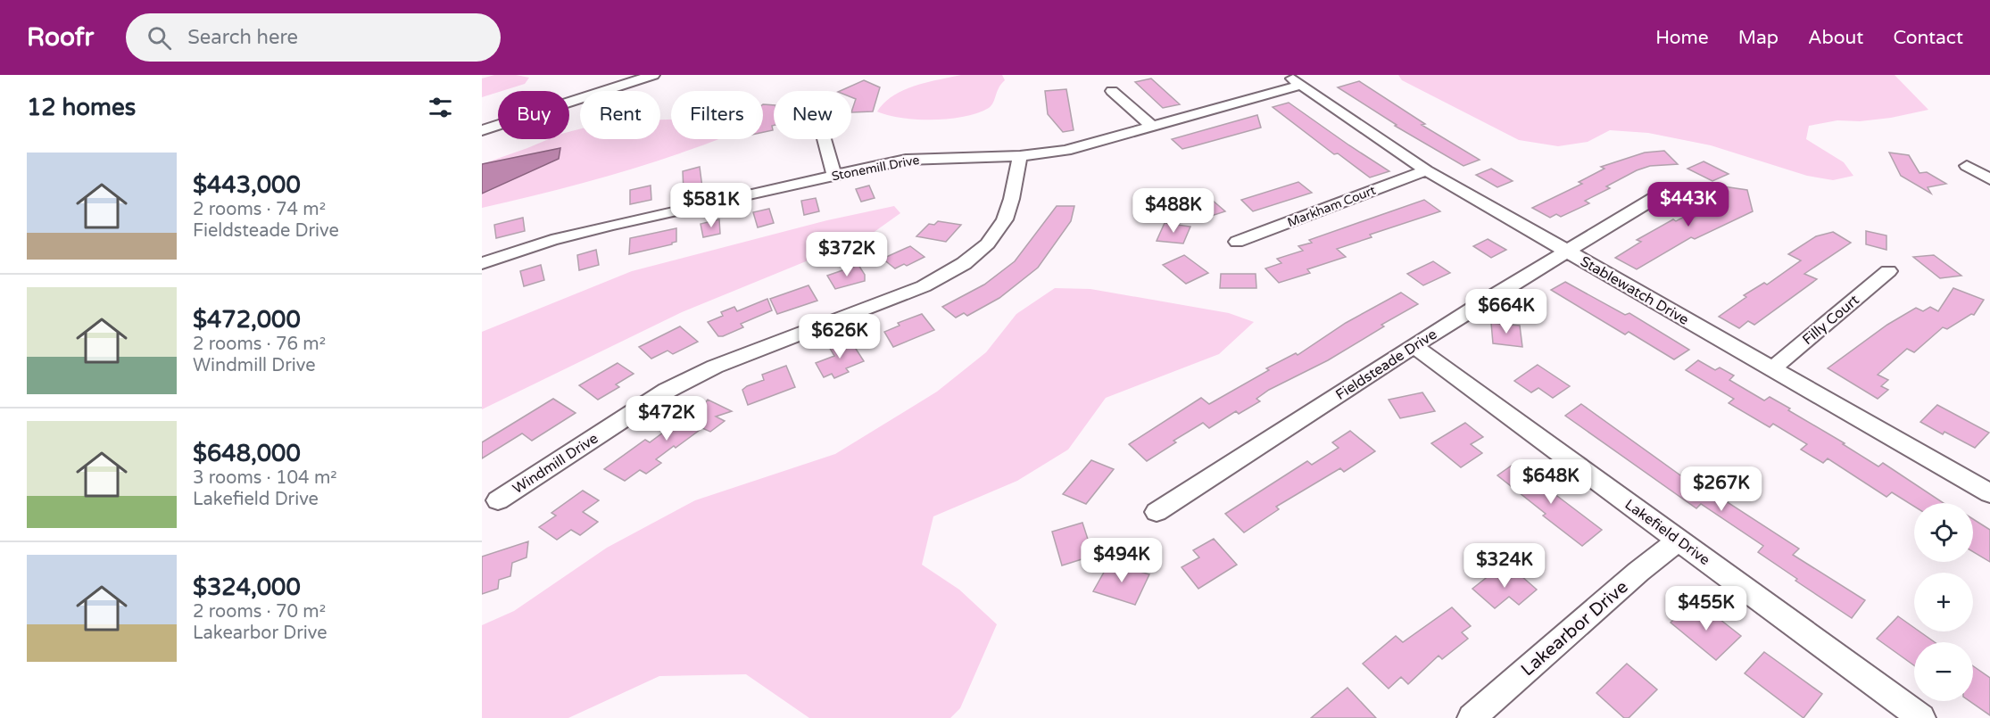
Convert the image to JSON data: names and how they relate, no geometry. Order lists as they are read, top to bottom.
{
  "streets": {
    "street": [
      "Stonemill Drive",
      "Markham Court",
      "Stablewatch Drive",
      "Filly Court",
      "Fieldsteade Drive",
      "Windmill Drive",
      "Lakefield Drive",
      "Lakearbor Drive"
    ]
  },
  "crossings": [
    ["Stonemill Drive", "Stablewatch Drive"],
    ["Stonemill Drive", "Windmill Drive"],
    ["Markham Court", "Stablewatch Drive"],
    ["Stablewatch Drive", "Filly Court"],
    ["Stablewatch Drive", "Fieldsteade Drive"],
    ["Fieldsteade Drive", "Lakefield Drive"],
    ["Lakefield Drive", "Lakearbor Drive"]
  ],
  "page": {
    "header": "Roofr",
    "search": "Search here",
    "nav": [
      "Home",
      "Map",
      "About",
      "Contact"
    ],
    "heading": "12 homes",
    "chip": [
      "Buy",
      "Rent",
      "Filters",
      "New"
    ],
    "list": [
      {
        "name": "$443,000",
        "note": "2 rooms · 74 m² · Fieldsteade Drive"
      },
      {
        "name": "$472,000",
        "note": "2 rooms · 76 m² · Windmill Drive"
      },
      {
        "name": "$648,000",
        "note": "3 rooms · 104 m² · Lakefield Drive"
      },
      {
        "name": "$324,000",
        "note": "2 rooms · 70 m² · Lakearbor Drive"
      }
    ],
    "price": [
      "$443K",
      "$581K",
      "$488K",
      "$372K",
      "$664K",
      "$626K",
      "$472K",
      "$648K",
      "$267K",
      "$494K",
      "$324K",
      "$455K"
    ],
    "map_buttons": ["+", "−"]
  }
}
